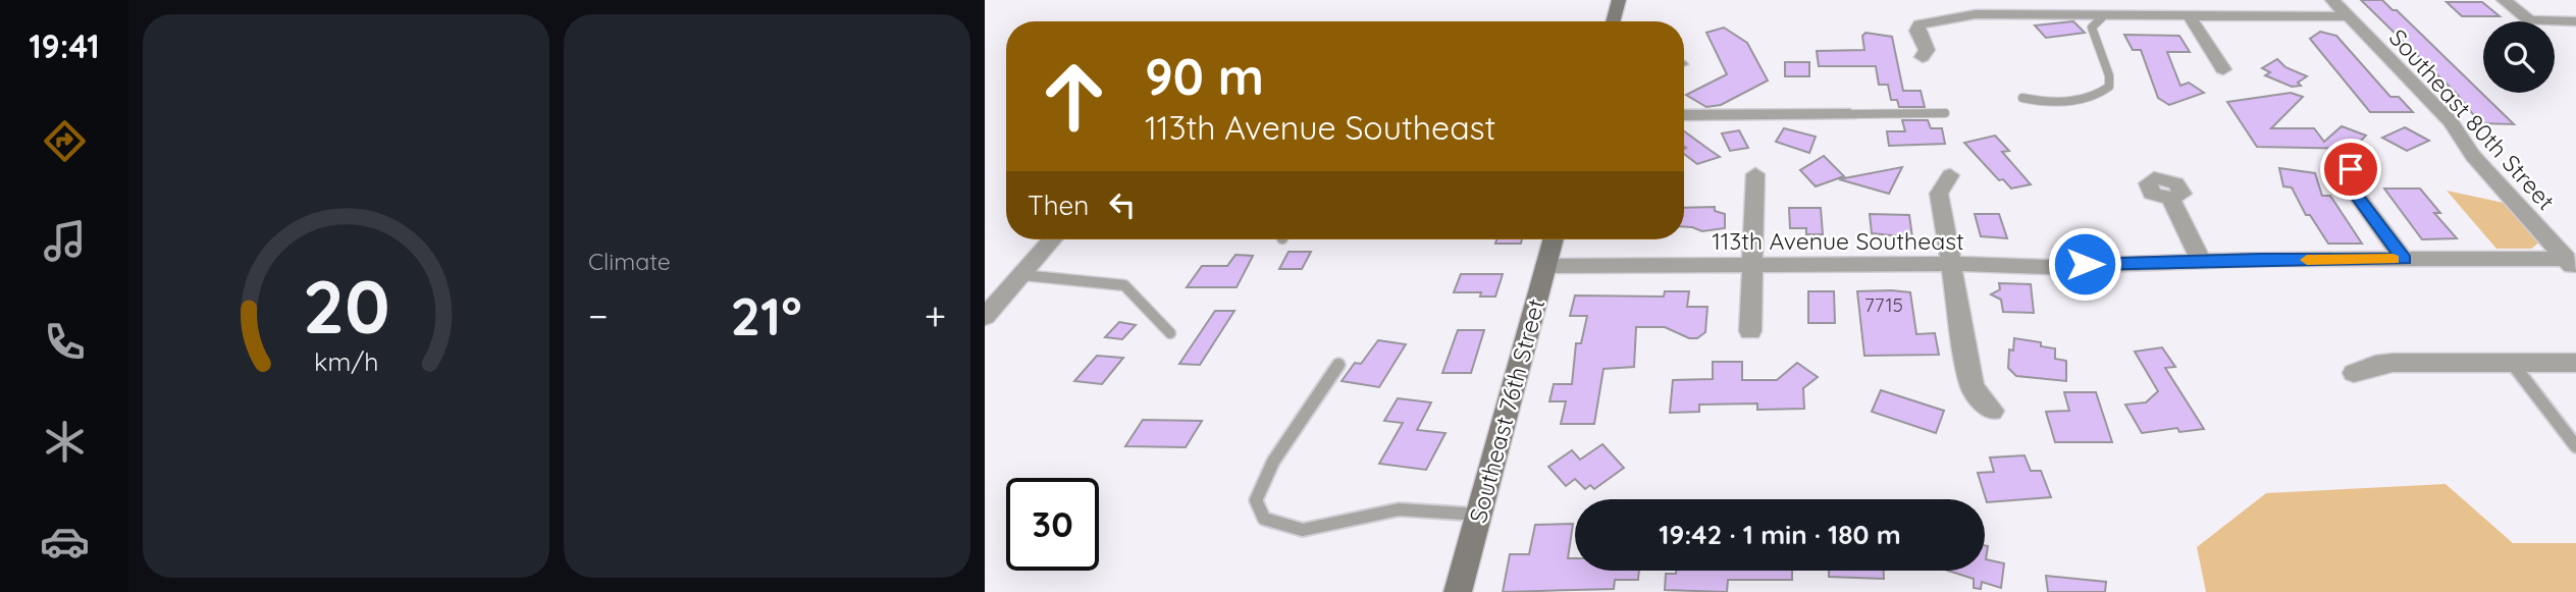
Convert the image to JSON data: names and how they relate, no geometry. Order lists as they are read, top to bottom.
{
  "streets": {
    "street": ["Southeast 80th Street", "113th Avenue Southeast", "Southeast 76th Street"]
  },
  "crossings": [
    ["113th Avenue Southeast", "Southeast 76th Street"]
  ],
  "house_numbers": ["7715"],
  "page": {
    "tabs": "19:41",
    "tile": "Climate",
    "turn": ["90 m", "113th Avenue Southeast"],
    "then": "Then",
    "heat": ["−", "21°", "+"],
    "limit": "30",
    "trip": "19:42 · 1 min · 180 m",
    "gauge": ["20", "km/h"]
  }
}
